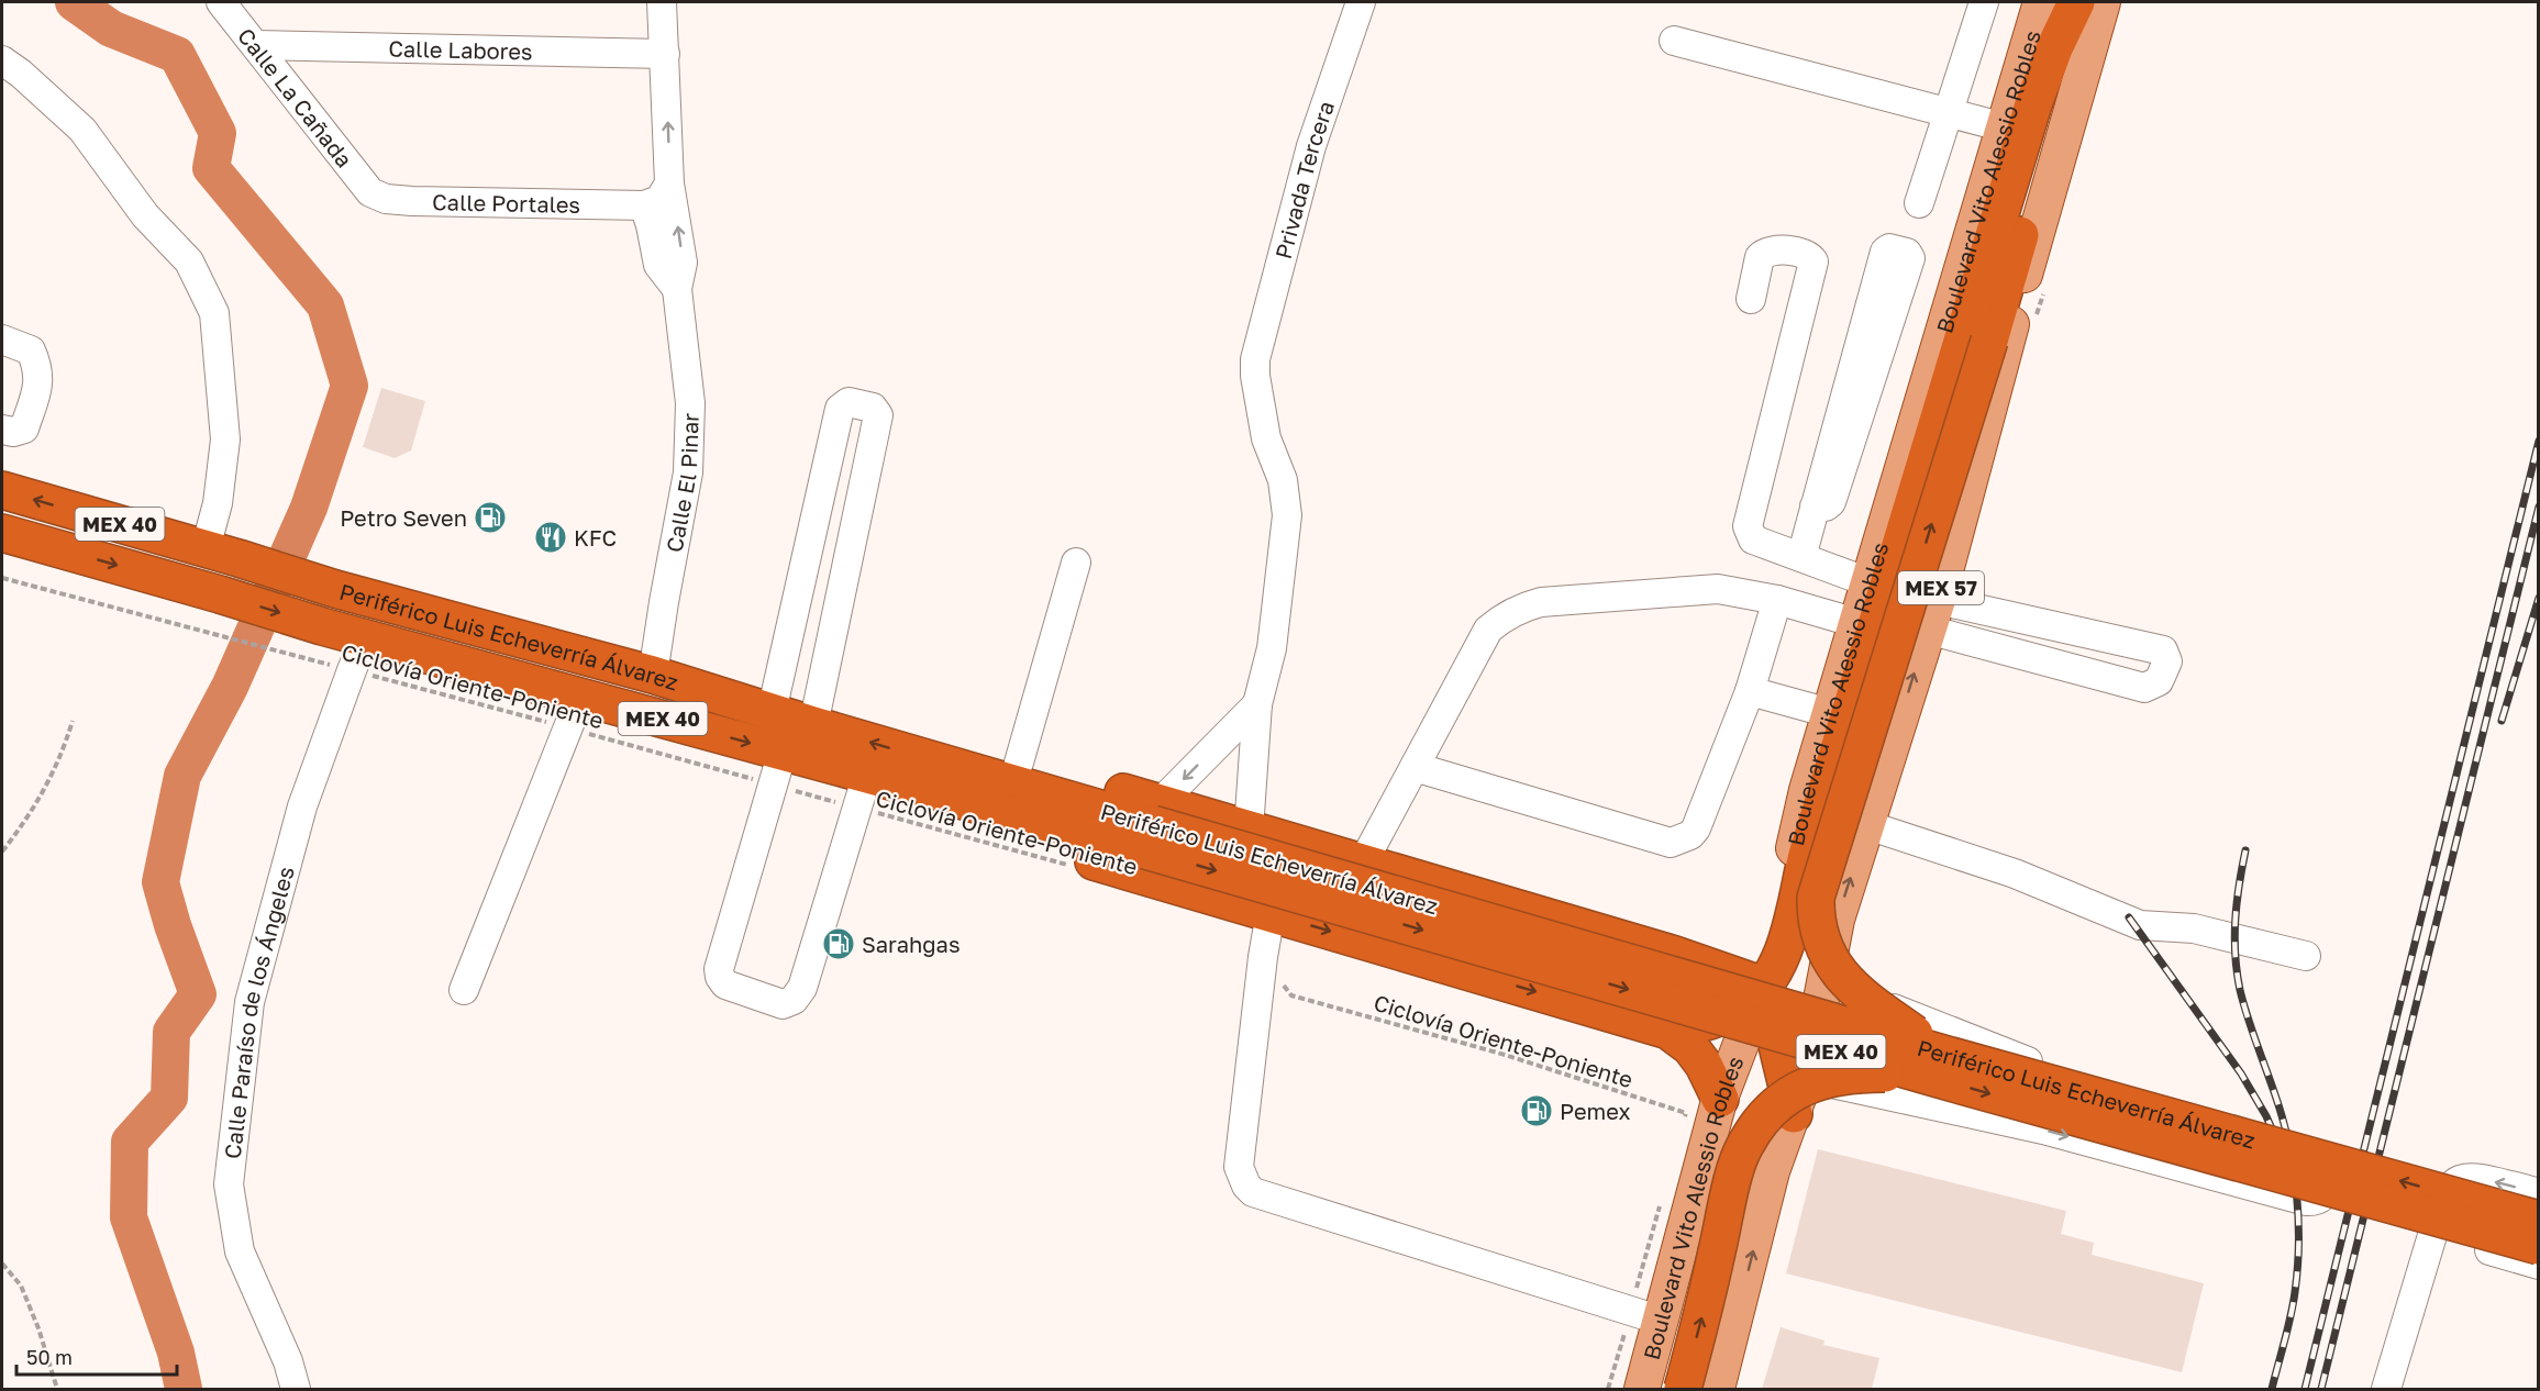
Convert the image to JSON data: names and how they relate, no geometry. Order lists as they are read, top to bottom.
{
  "streets": {
    "highway": ["MEX 40", "Periférico Luis Echeverría Álvarez"],
    "main road": ["Boulevard Vito Alessio Robles", "MEX 57"],
    "street": [
      "Calle Labores",
      "Calle La Cañada",
      "Privada Tercera",
      "Calle Portales",
      "Calle El Pinar",
      "Calle Paraíso de los Ángeles"
    ],
    "path": ["Ciclovía Oriente-Poniente"]
  },
  "crossings": [
    ["Calle Labores", "Calle La Cañada"],
    ["Calle Labores", "Calle El Pinar"],
    ["Calle La Cañada", "Calle Portales"],
    ["Calle Portales", "Calle El Pinar"],
    ["Calle El Pinar", "Periférico Luis Echeverría Álvarez"],
    ["MEX 57", "Periférico Luis Echeverría Álvarez"],
    ["Periférico Luis Echeverría Álvarez", "Ciclovía Oriente-Poniente"],
    ["Periférico Luis Echeverría Álvarez", "Calle Paraíso de los Ángeles"],
    ["Ciclovía Oriente-Poniente", "Calle Paraíso de los Ángeles"]
  ],
  "places": {
    "fuel station": ["Petro Seven", "Sarahgas", "Pemex"],
    "restaurant": ["KFC"]
  },
  "scale_bar": "50 m"
}
